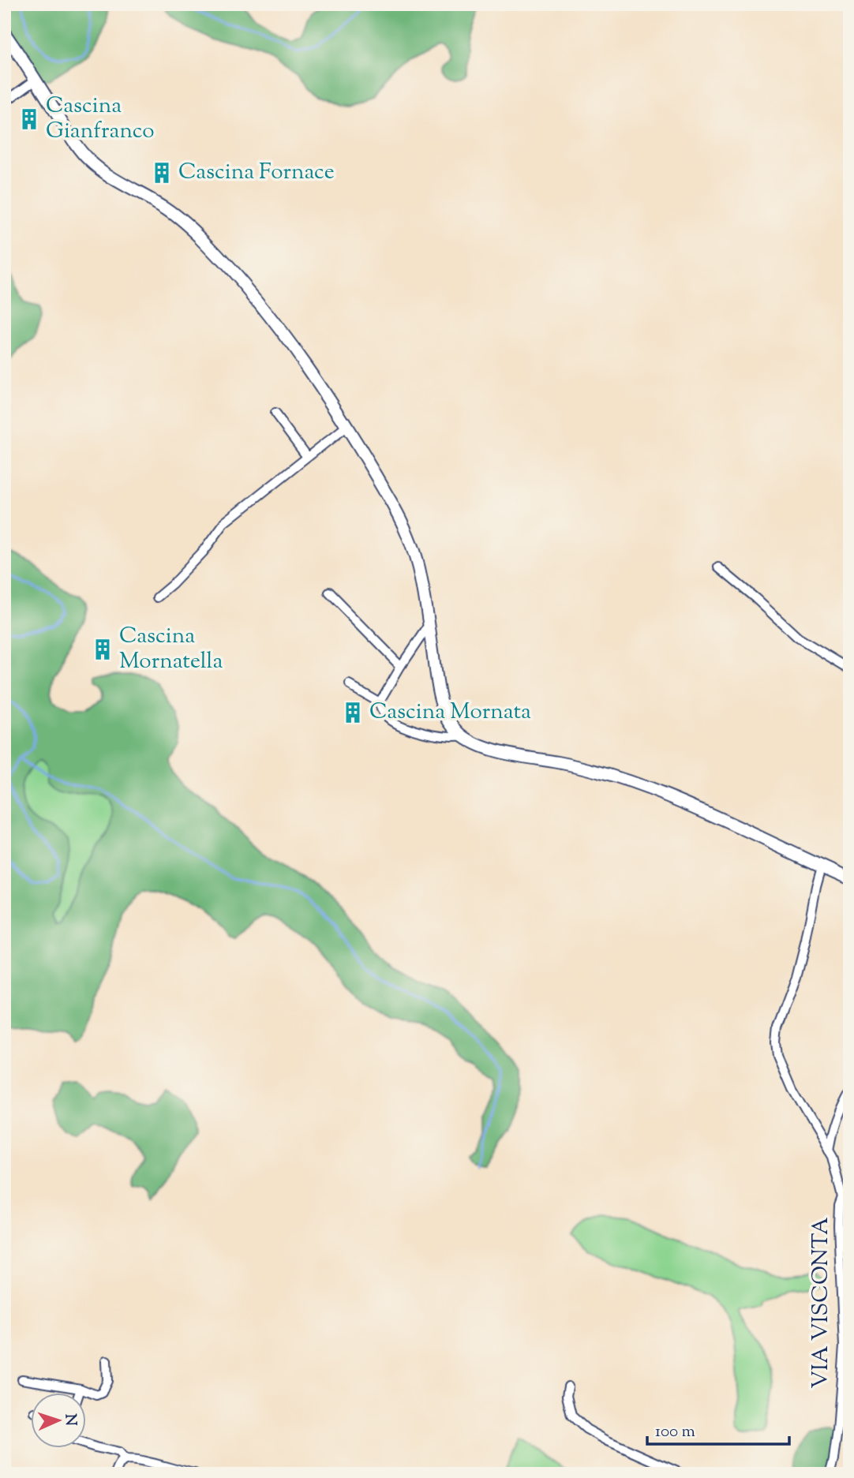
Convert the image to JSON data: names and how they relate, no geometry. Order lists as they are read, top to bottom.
{
  "streets": {
    "street": ["VIA VISCONTA"]
  },
  "places": {
    "building": [
      "Cascina Gianfranco",
      "Cascina Fornace",
      "Cascina Mornatella",
      "Cascina Mornata"
    ]
  },
  "scale_bar": "100 m",
  "north": "right"
}
